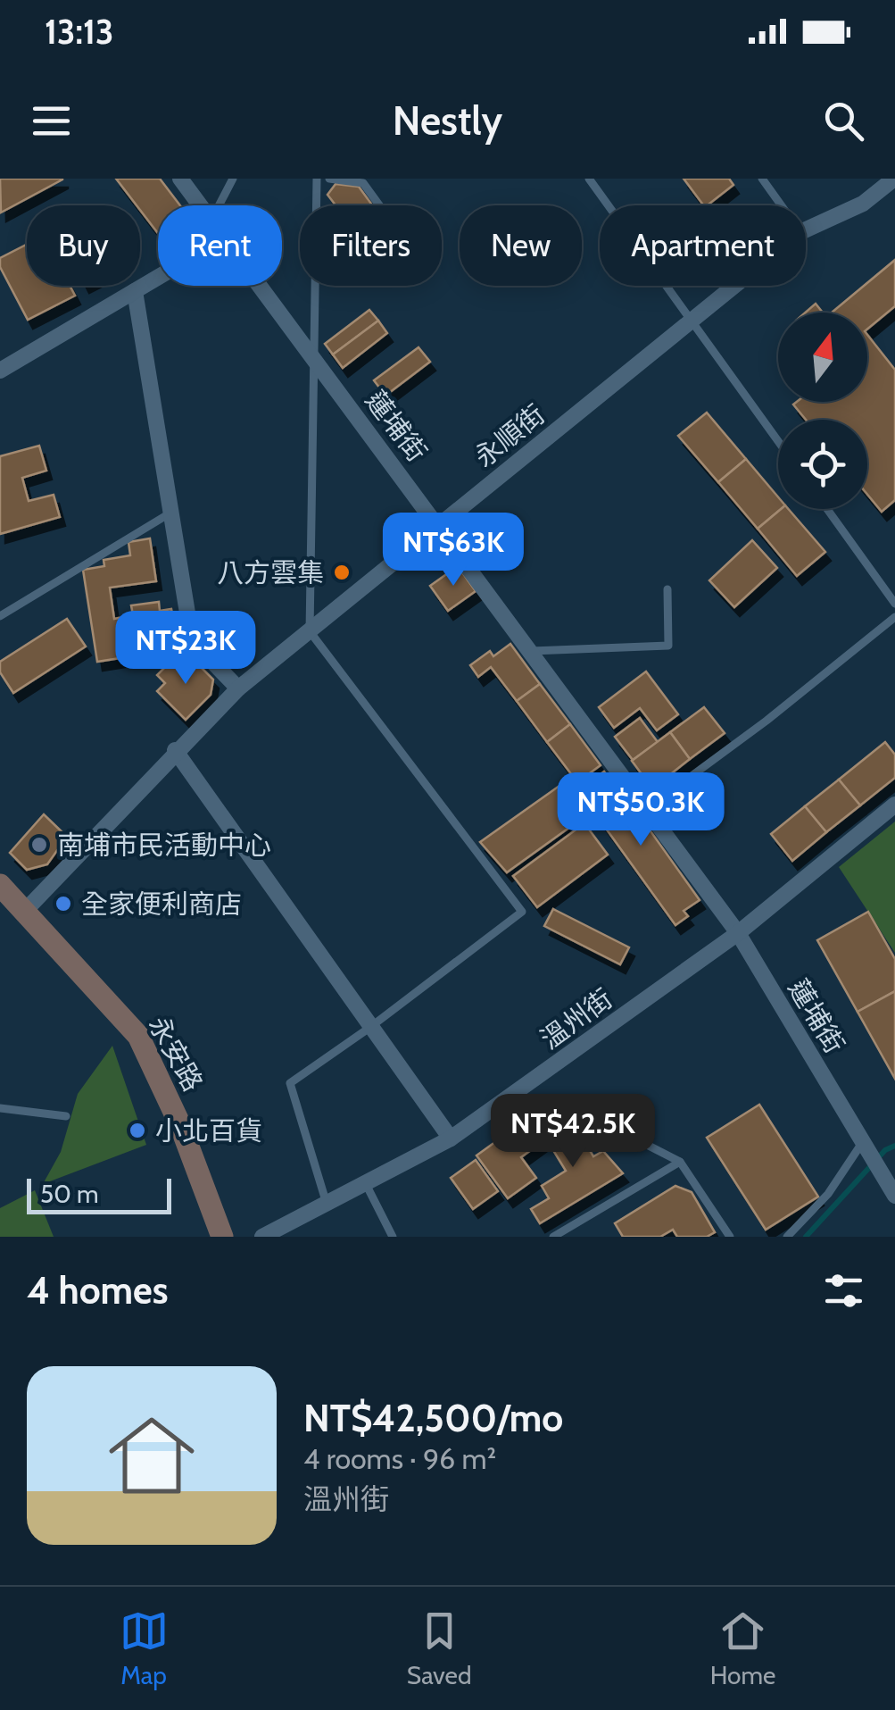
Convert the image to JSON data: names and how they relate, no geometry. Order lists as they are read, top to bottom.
{
  "streets": {
    "main road": ["永安路"],
    "street": ["蓮埔街", "永順街", "溫州街"]
  },
  "crossings": [
    ["蓮埔街", "永順街"],
    ["蓮埔街", "溫州街"],
    ["永順街", "永安路"]
  ],
  "places": [
    "八方雲集",
    "南埔市民活動中心",
    "全家便利商店",
    "小北百貨"
  ],
  "scale_bar": "50 m",
  "north": "top",
  "page": {
    "status": "13:13",
    "header": "Nestly",
    "chip": [
      "Buy",
      "Rent",
      "Filters",
      "New",
      "Apartment"
    ],
    "price": [
      "NT$63K",
      "NT$23K",
      "NT$50.3K",
      "NT$42.5K"
    ],
    "scale": "50 m",
    "heading": "4 homes",
    "list": [
      {
        "name": "NT$42,500/mo",
        "note": "4 rooms · 96 m² · 溫州街"
      }
    ],
    "tabs": ["Map", "Saved", "Home"]
  }
}
